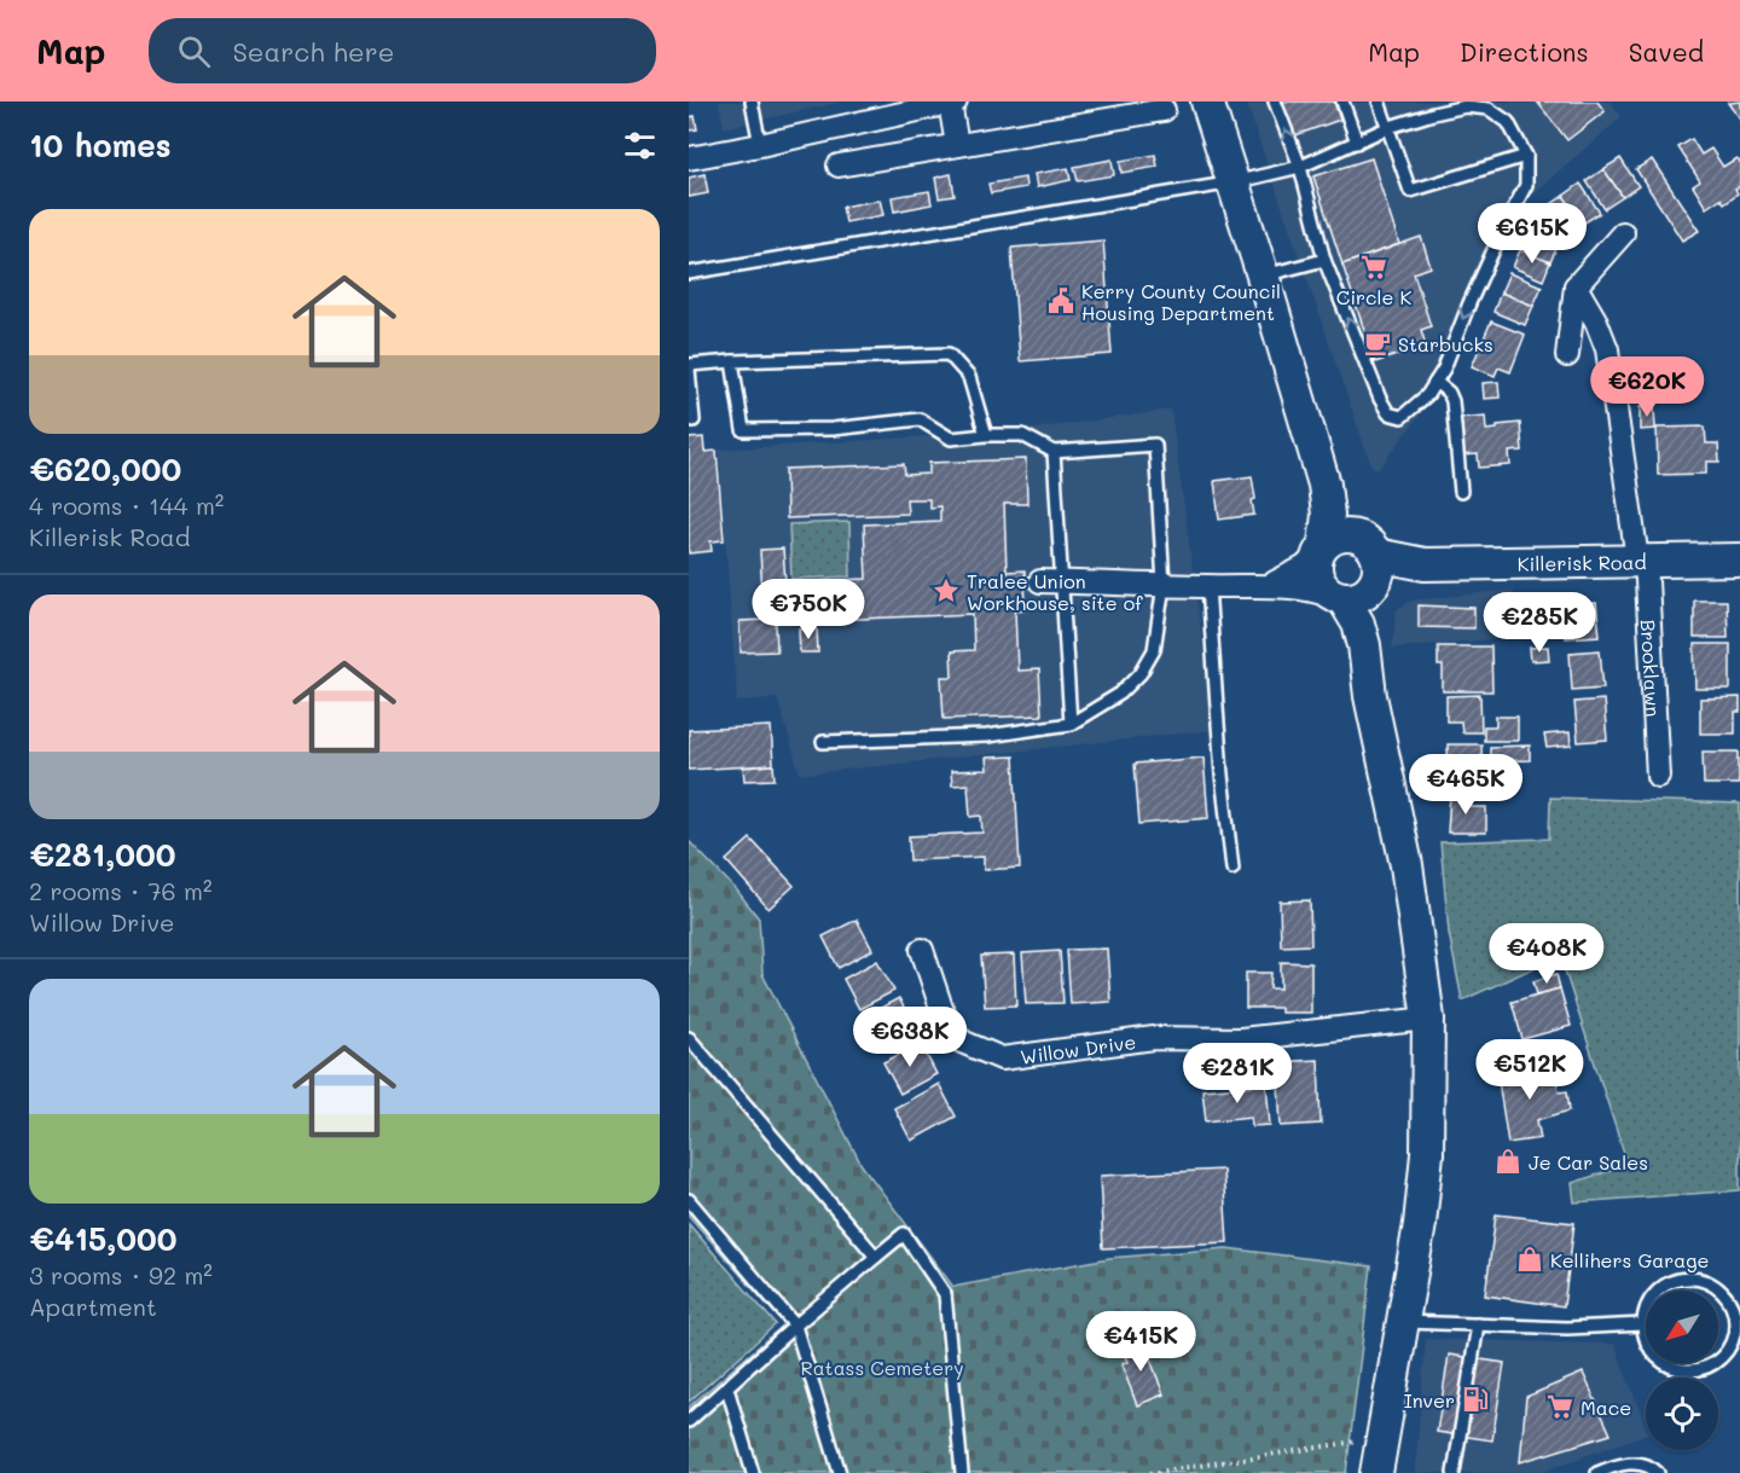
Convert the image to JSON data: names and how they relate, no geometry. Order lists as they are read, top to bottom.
{
  "streets": {
    "main road": ["Killerisk Road"],
    "street": ["Brooklawn", "Willow Drive"]
  },
  "crossings": [
    ["Killerisk Road", "Brooklawn"]
  ],
  "parks": ["Ratass Cemetery"],
  "places": {
    "supermarket": ["Circle K", "Mace"],
    "public building": ["Kerry County Council Housing Department"],
    "cafe": ["Starbucks"],
    "place": ["Tralee Union Workhouse, site of"],
    "shop": ["Je Car Sales", "Kellihers Garage"],
    "fuel station": ["Inver"]
  },
  "north": "bottom left",
  "page": {
    "header": "Map",
    "search": "Search here",
    "nav": ["Map", "Directions", "Saved"],
    "heading": "10 homes",
    "list": [
      {
        "name": "€620,000",
        "note": "4 rooms · 144 m² · Killerisk Road"
      },
      {
        "name": "€281,000",
        "note": "2 rooms · 76 m² · Willow Drive"
      },
      {
        "name": "€415,000",
        "note": "3 rooms · 92 m² · Apartment"
      }
    ],
    "price": [
      "€615K",
      "€620K",
      "€750K",
      "€285K",
      "€465K",
      "€408K",
      "€638K",
      "€512K",
      "€281K",
      "€415K"
    ]
  }
}
